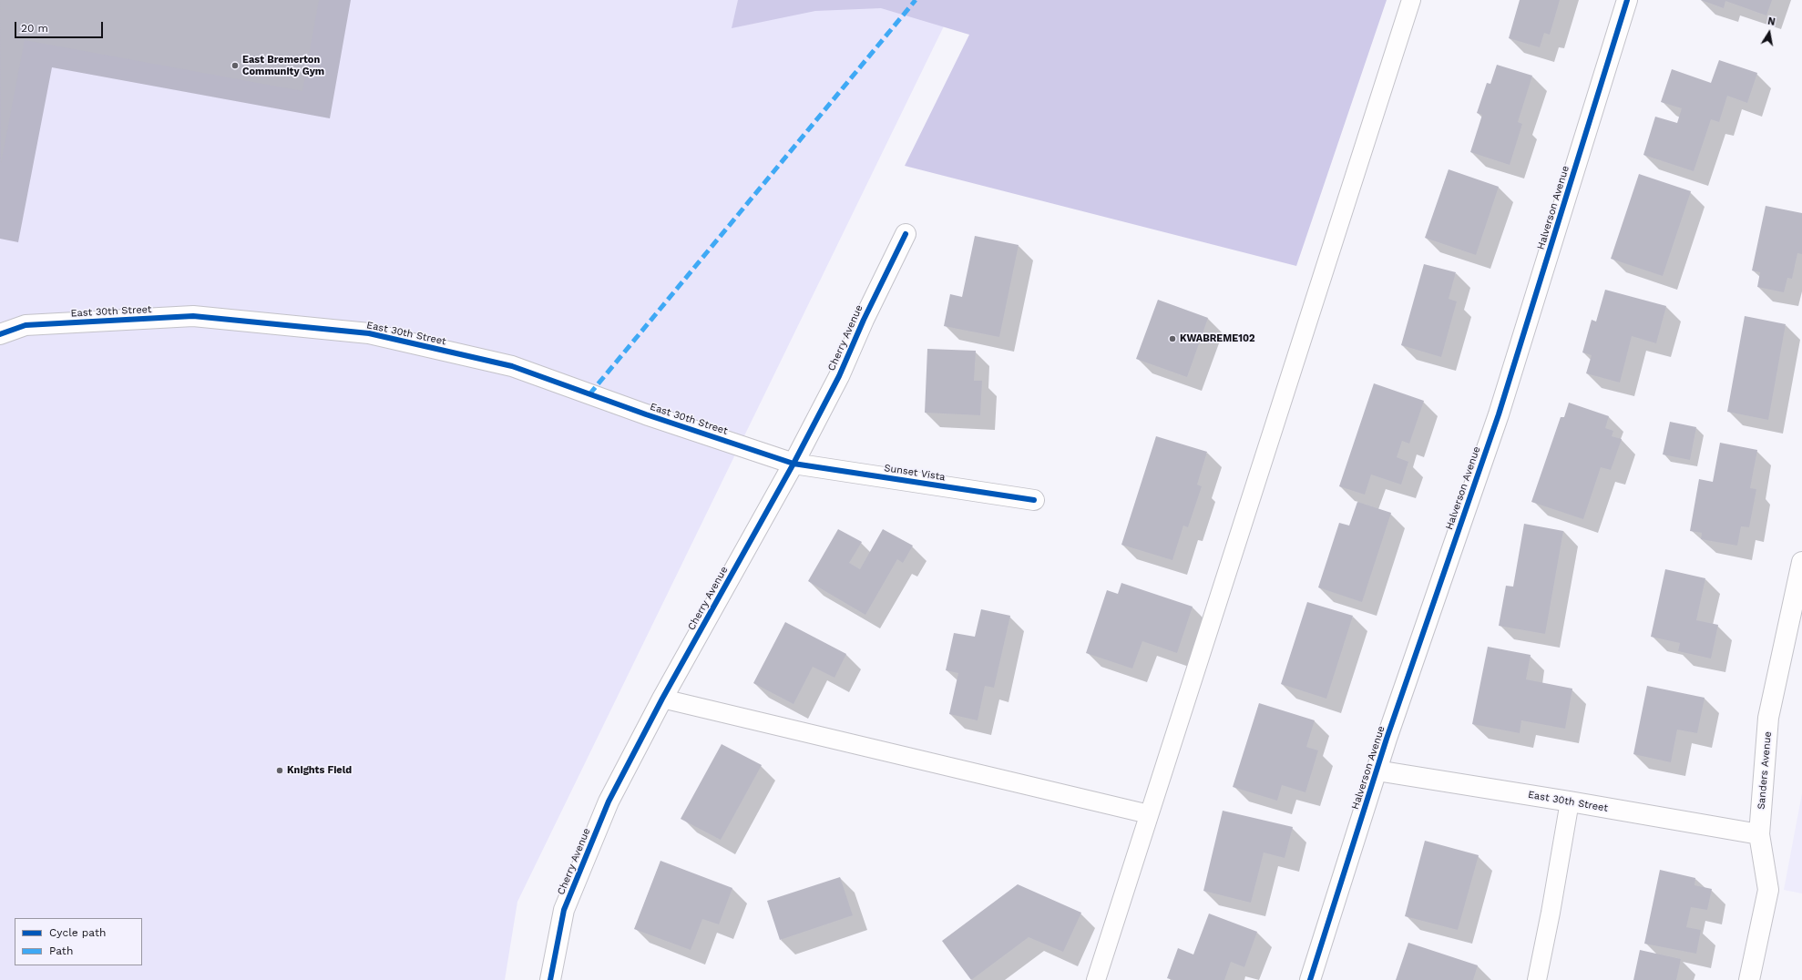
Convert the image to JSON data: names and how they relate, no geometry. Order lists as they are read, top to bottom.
{
  "streets": {
    "street": [
      "Halverson Avenue",
      "East 30th Street",
      "Cherry Avenue",
      "Sunset Vista",
      "Sanders Avenue"
    ]
  },
  "crossings": [
    ["Halverson Avenue", "East 30th Street"],
    ["East 30th Street", "Cherry Avenue"],
    ["East 30th Street", "Sunset Vista"],
    ["East 30th Street", "Sanders Avenue"],
    ["Cherry Avenue", "Sunset Vista"]
  ],
  "places": ["East Bremerton Community Gym", "KWABREME102", "Knights Field"],
  "legend": ["Cycle path", "Path"],
  "scale_bar": "20 m",
  "north": "top"
}
